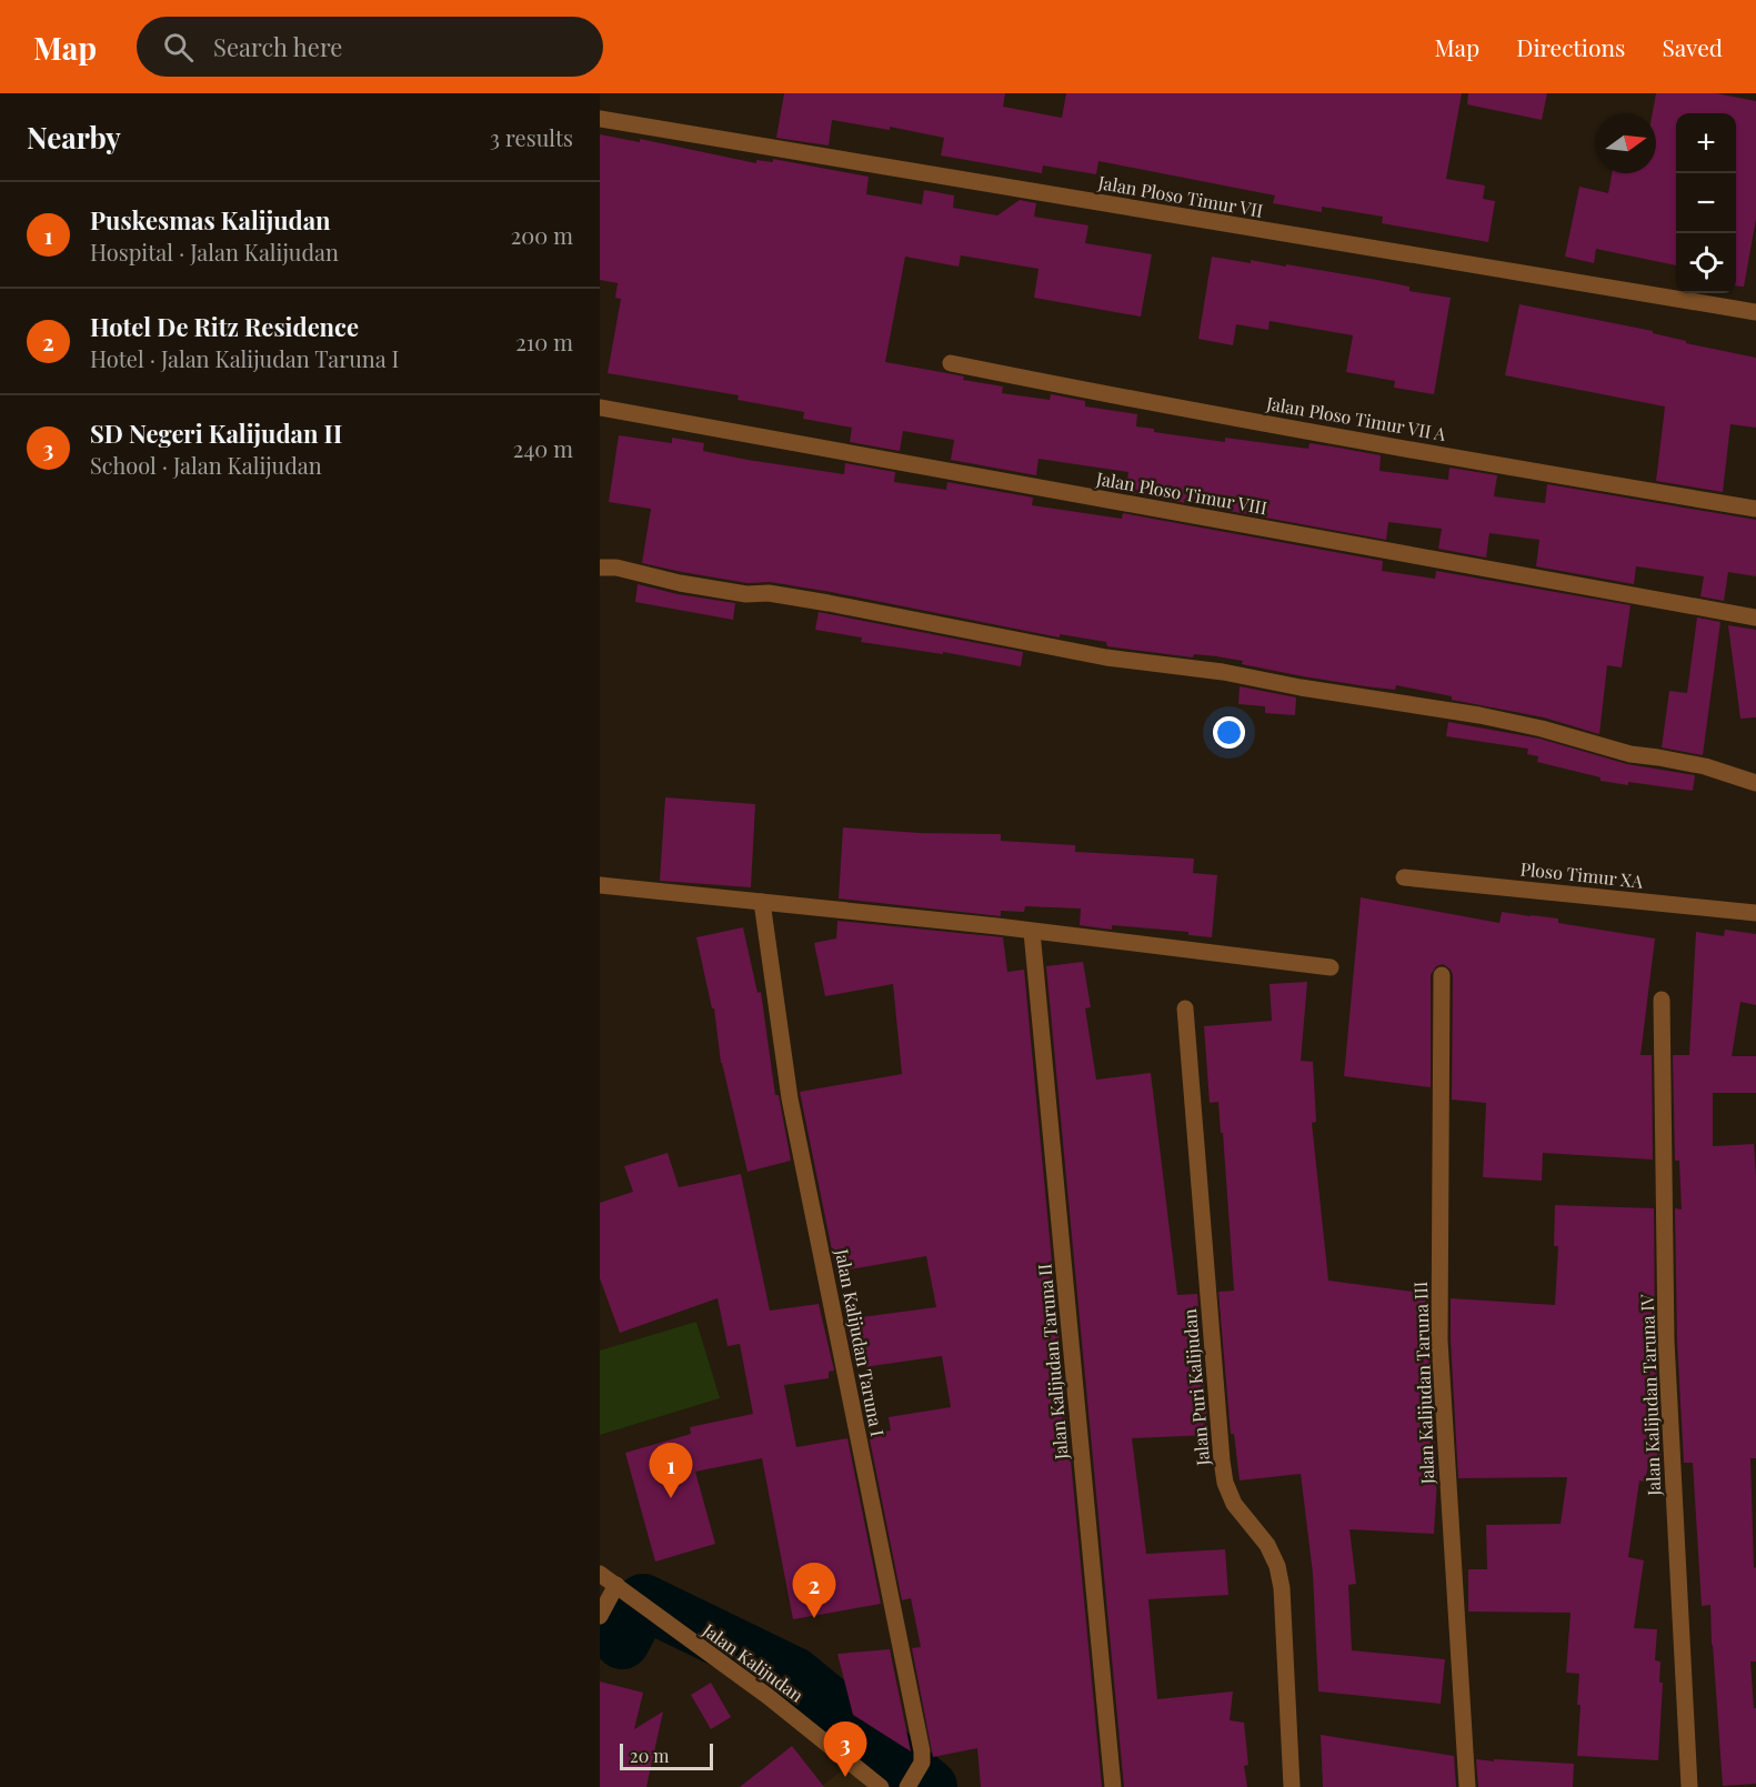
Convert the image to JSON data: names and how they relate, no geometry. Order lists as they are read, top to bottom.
{
  "streets": {
    "street": [
      "Jalan Ploso Timur VII",
      "Jalan Ploso Timur VII A",
      "Jalan Ploso Timur VIII",
      "Ploso Timur XA",
      "Jalan Kalijudan Taruna I",
      "Jalan Kalijudan Taruna II",
      "Jalan Kalijudan Taruna III",
      "Jalan Puri Kalijudan",
      "Jalan Kalijudan Taruna IV",
      "Jalan Kalijudan"
    ]
  },
  "scale_bar": "20 m",
  "north": "right",
  "page": {
    "header": "Map",
    "search": "Search here",
    "nav": ["Map", "Directions", "Saved"],
    "heading": ["Nearby", "3 results"],
    "map_buttons": ["+", "−"],
    "list": [
      {
        "mark": "1",
        "name": "Puskesmas Kalijudan",
        "note": "Hospital · Jalan Kalijudan",
        "value": "200 m"
      },
      {
        "mark": "2",
        "name": "Hotel De Ritz Residence",
        "note": "Hotel · Jalan Kalijudan Taruna I",
        "value": "210 m"
      },
      {
        "mark": "3",
        "name": "SD Negeri Kalijudan II",
        "note": "School · Jalan Kalijudan",
        "value": "240 m"
      }
    ],
    "pins": ["1", "2", "3"],
    "scale": "20 m"
  }
}
